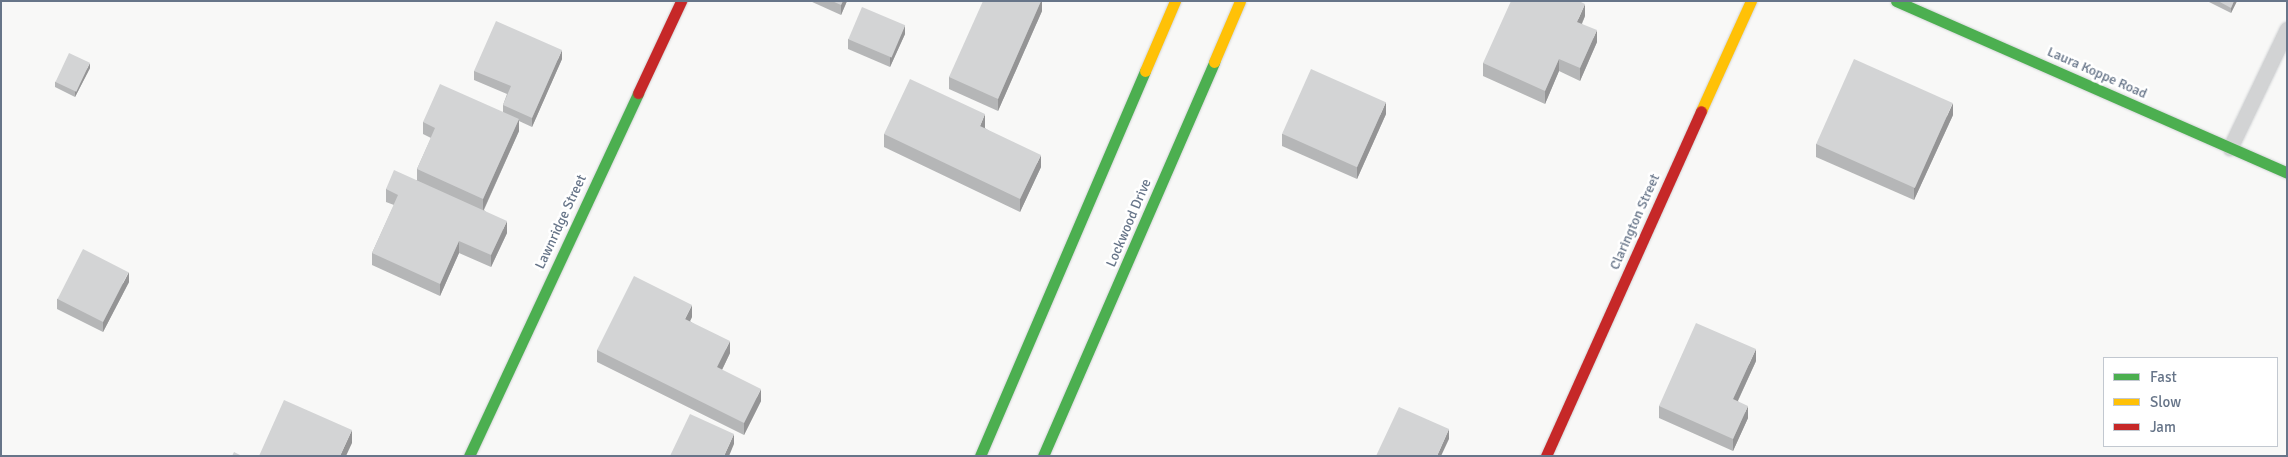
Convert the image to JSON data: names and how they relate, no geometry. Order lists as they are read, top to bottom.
{
  "streets": {
    "street": [
      "Laura Koppe Road",
      "Lawnridge Street",
      "Clarington Street",
      "Lockwood Drive"
    ]
  },
  "legend": ["Fast", "Slow", "Jam"]
}
